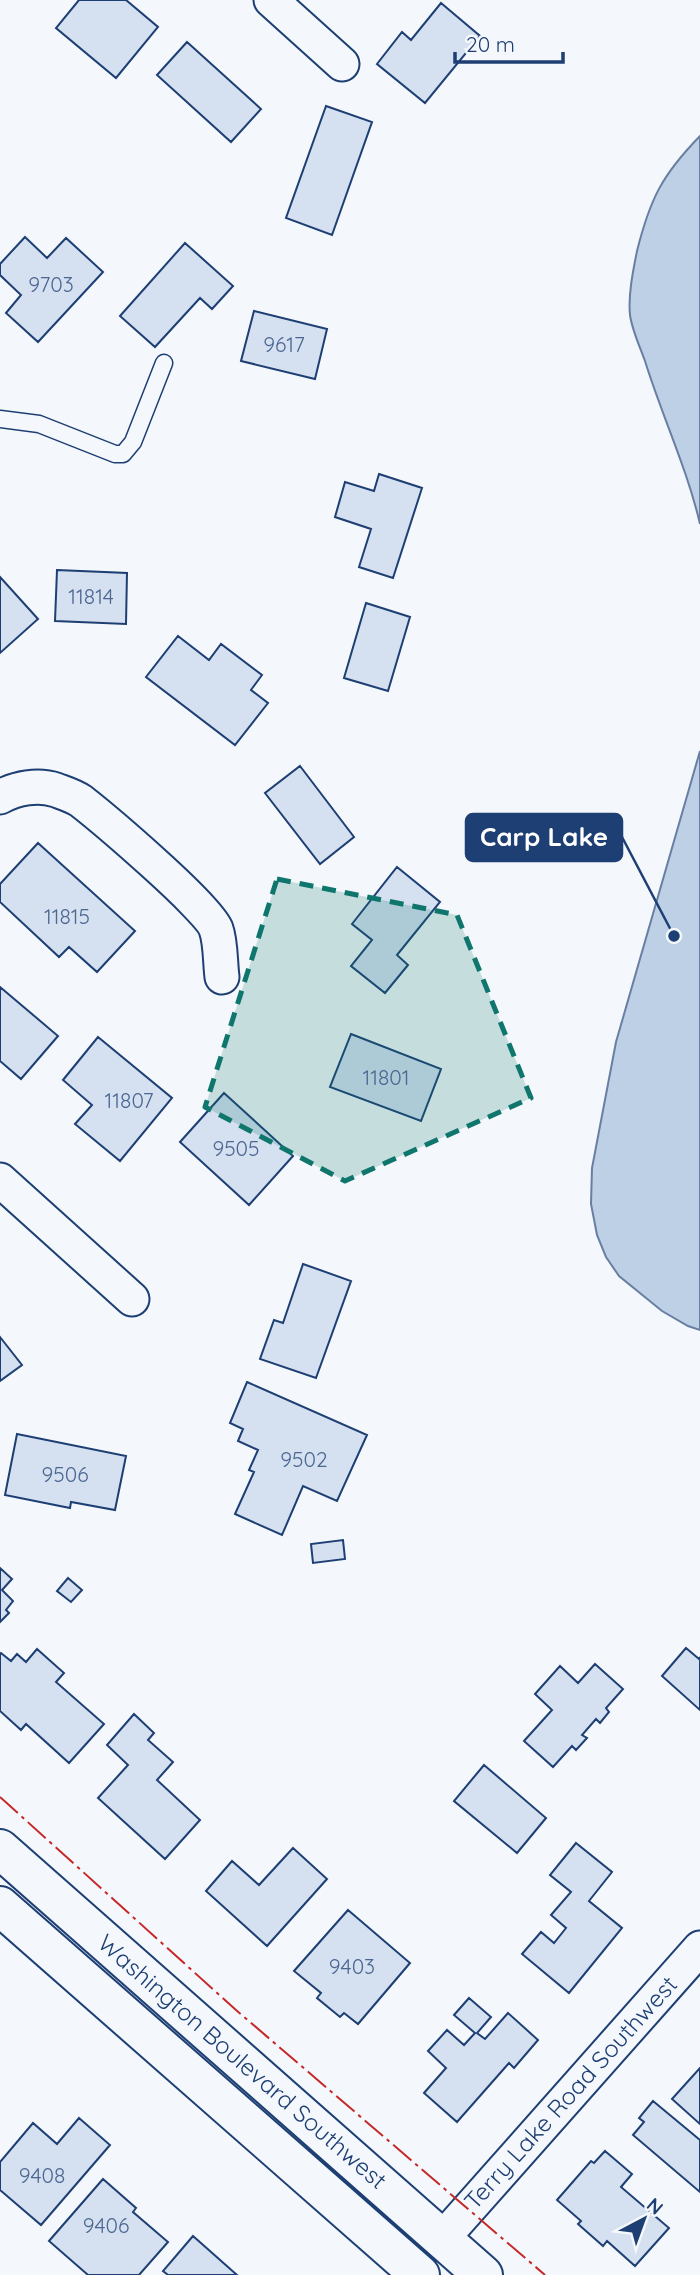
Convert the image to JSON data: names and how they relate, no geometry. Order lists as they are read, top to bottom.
{
  "streets": {
    "main road": ["Washington Boulevard Southwest"],
    "street": ["Terry Lake Road Southwest"]
  },
  "crossings": [
    ["Washington Boulevard Southwest", "Terry Lake Road Southwest"]
  ],
  "places": ["Carp Lake"],
  "house_numbers": [
    "9703",
    "9617",
    "11814",
    "11815",
    "11801",
    "11807",
    "9505",
    "9502",
    "9506",
    "9403",
    "9408",
    "9406"
  ],
  "scale_bar": "20 m",
  "north": "top right"
}
